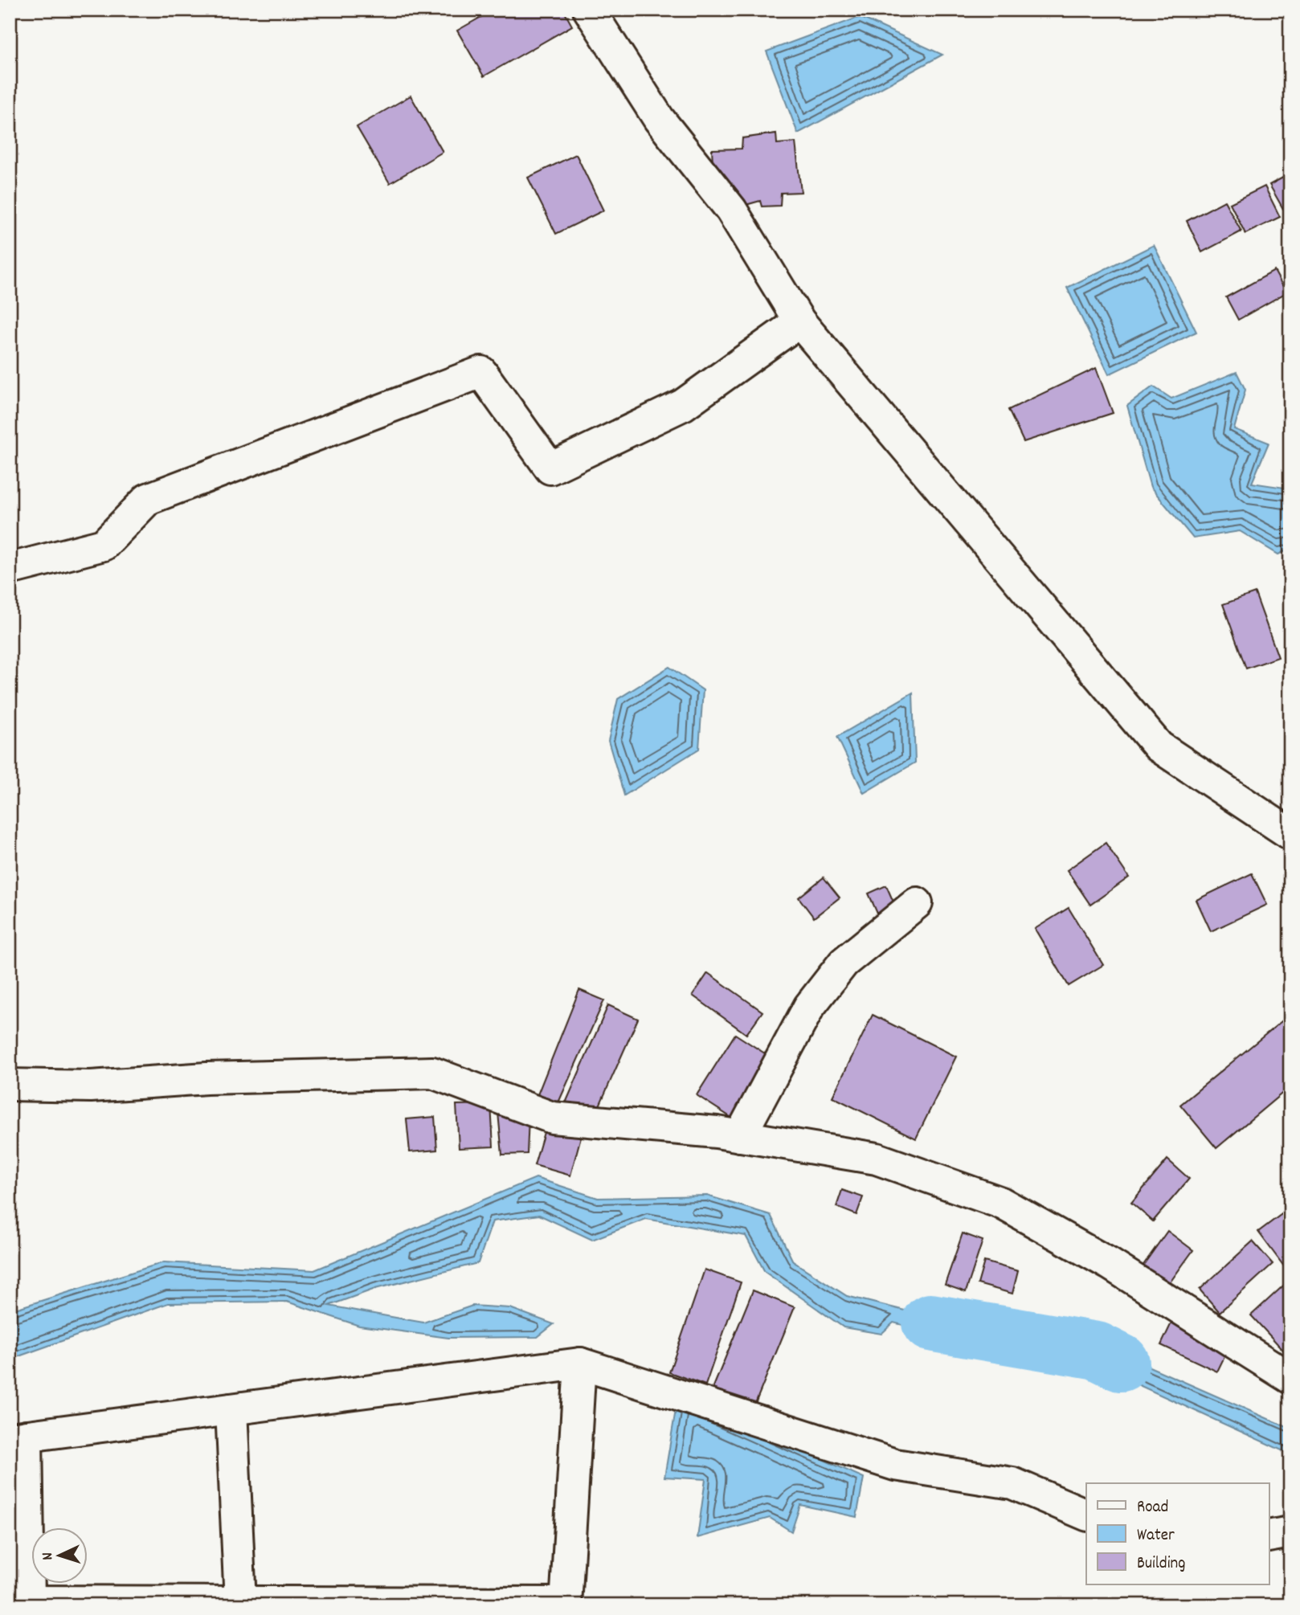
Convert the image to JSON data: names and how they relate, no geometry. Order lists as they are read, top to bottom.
{
  "legend": ["Road", "Water", "Building"],
  "north": "left"
}
